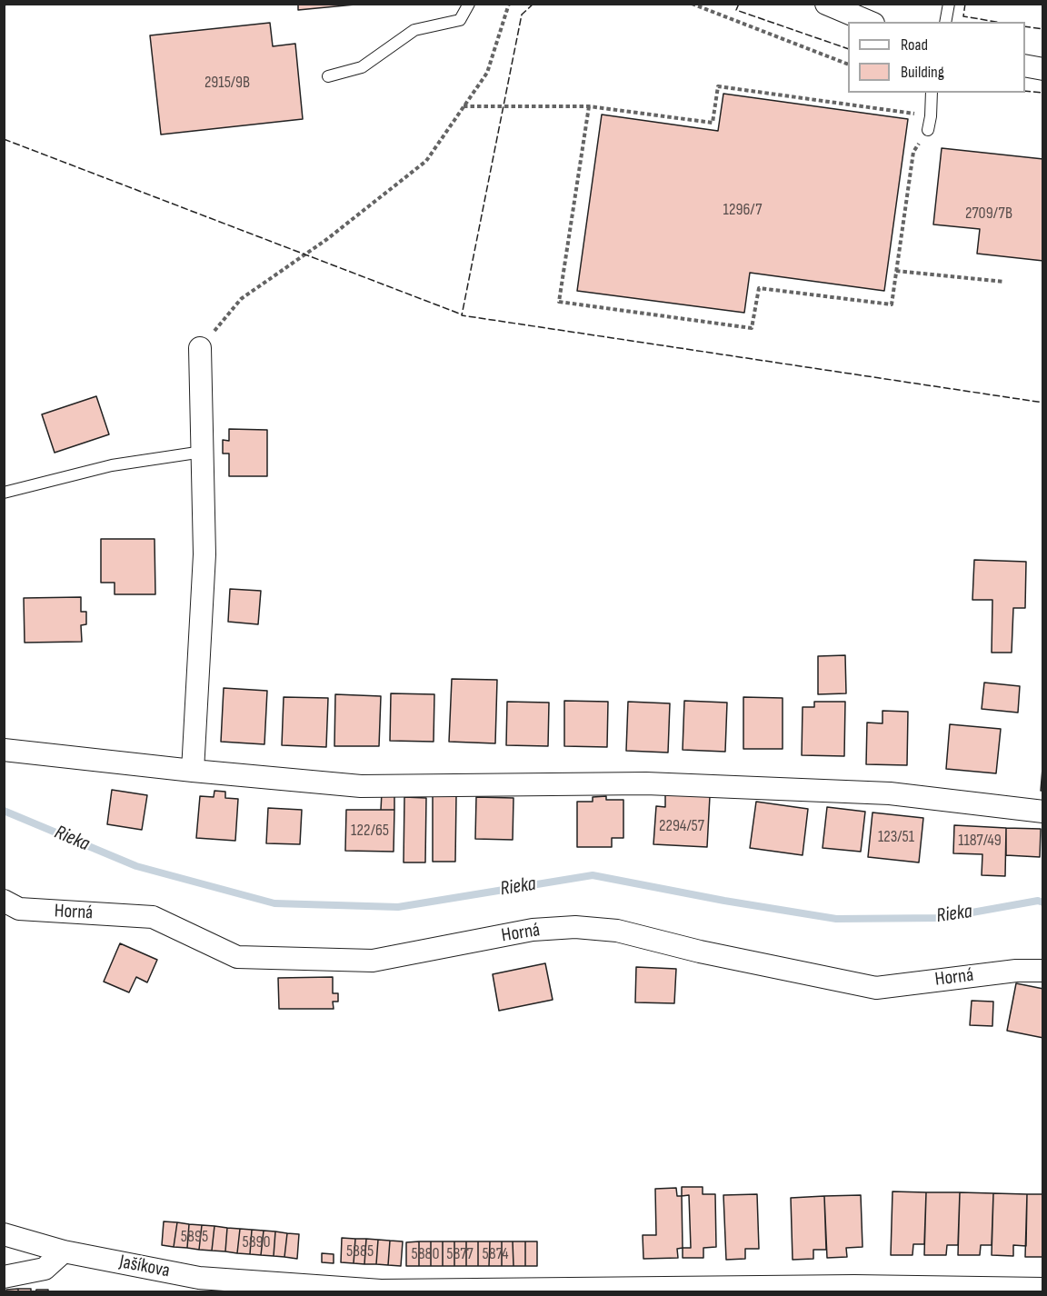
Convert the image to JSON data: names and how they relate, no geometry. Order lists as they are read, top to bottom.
{
  "streets": {
    "street": ["Horná", "Jašíkova"]
  },
  "water": ["Rieka"],
  "house_numbers": [
    "2915/9B",
    "1296/7",
    "2709/7B",
    "2294/57",
    "122/65",
    "123/51",
    "1187/49",
    "5895",
    "5890",
    "5885",
    "5880",
    "5877",
    "5874"
  ],
  "legend": ["Road", "Building"]
}
